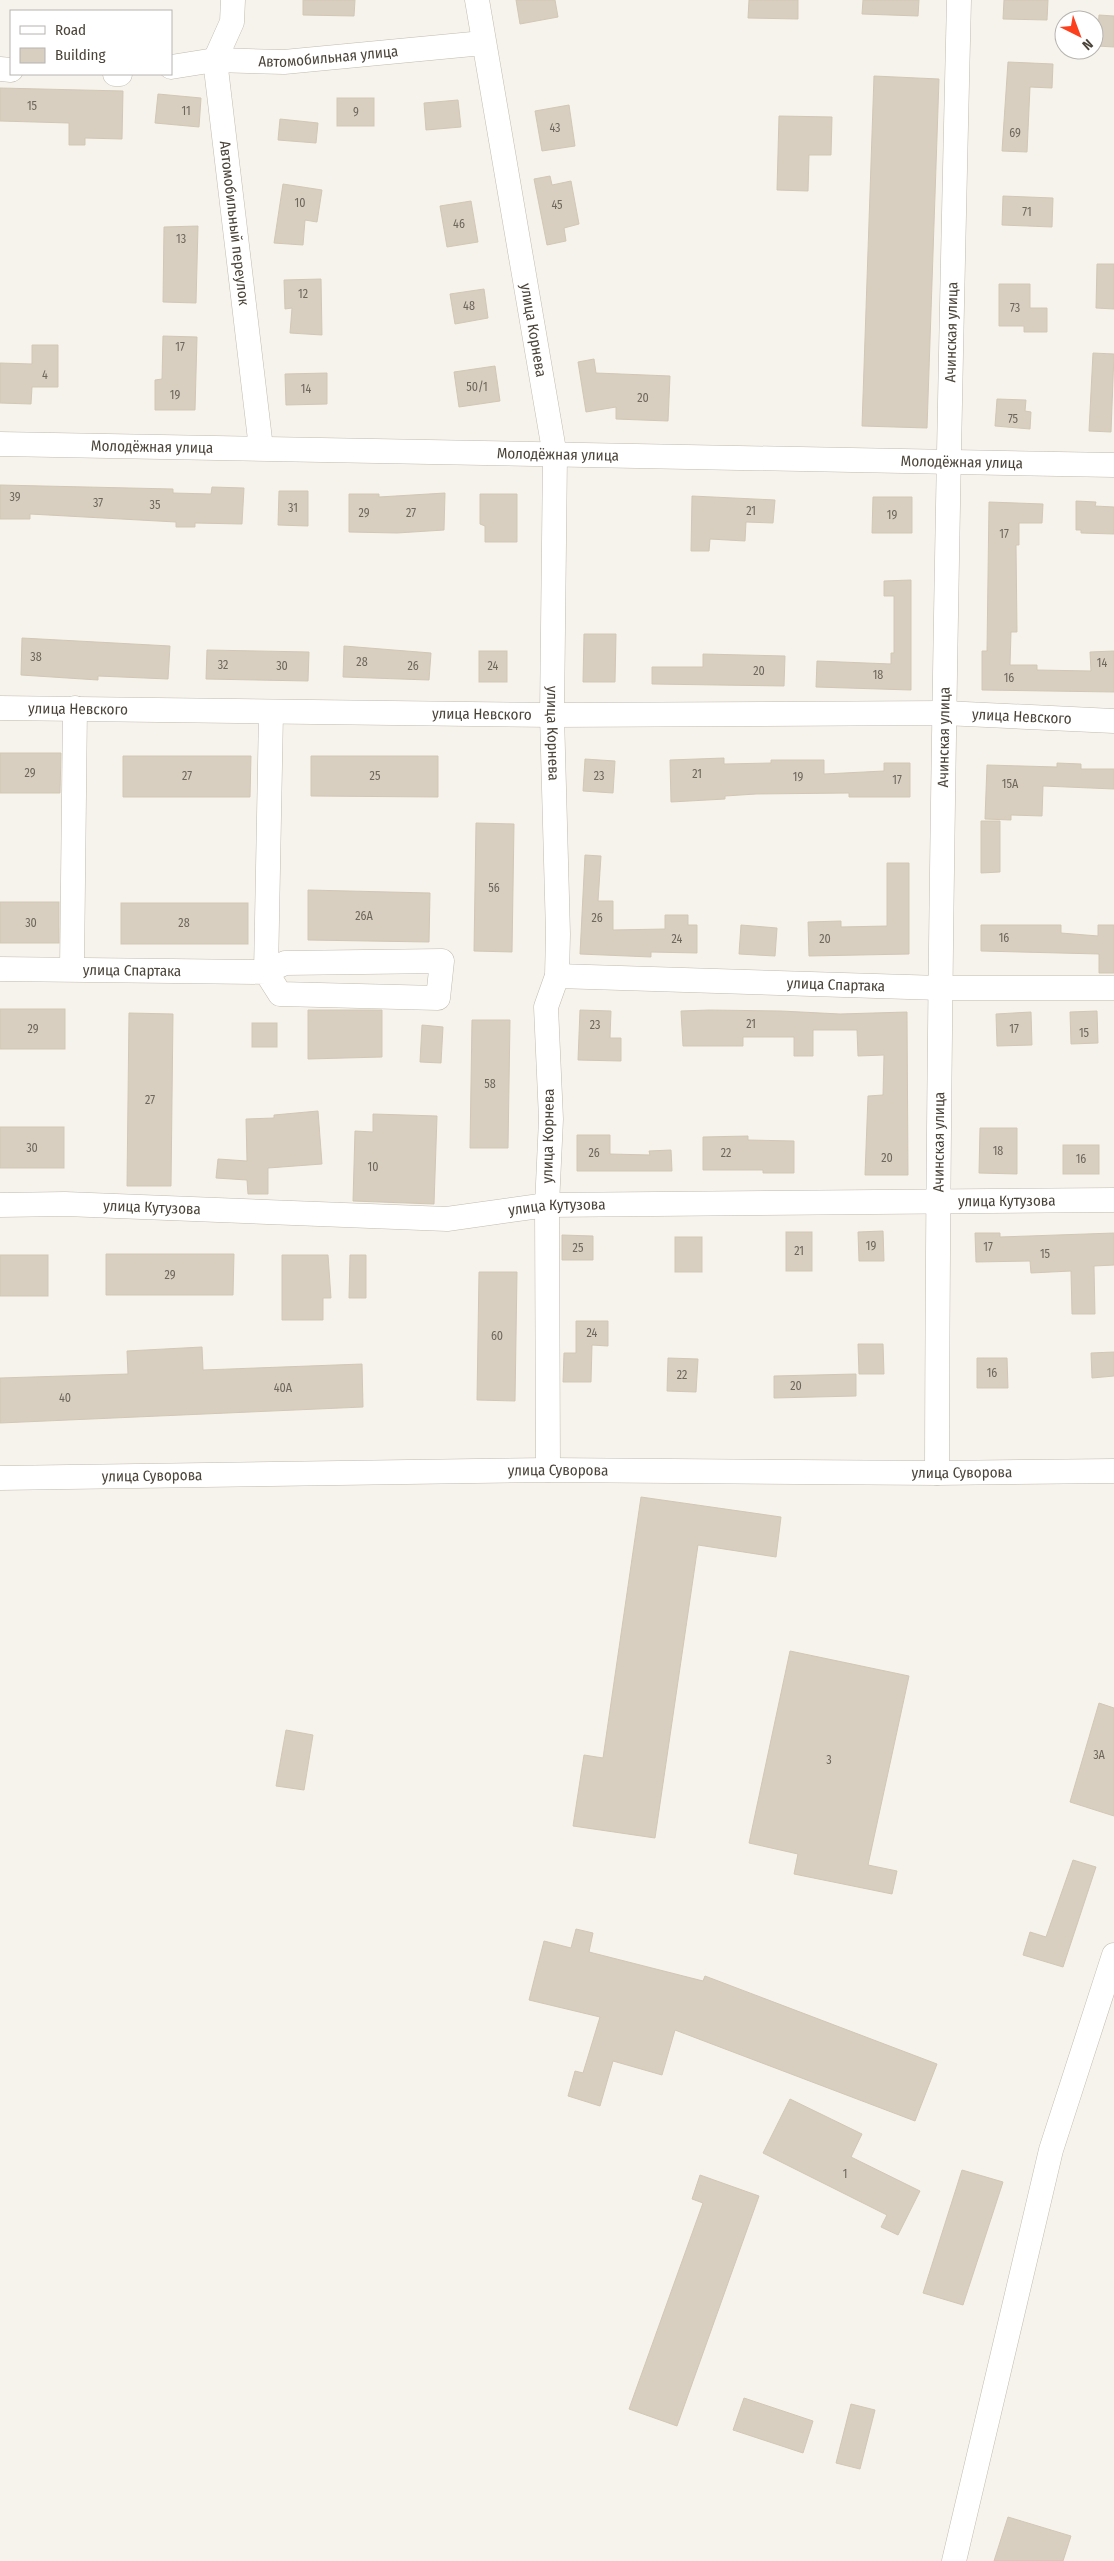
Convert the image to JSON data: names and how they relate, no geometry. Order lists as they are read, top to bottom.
{
  "streets": {
    "street": [
      "Автомобильная улица",
      "Автомобильный переулок",
      "улица Корнева",
      "Ачинская улица",
      "Молодёжная улица",
      "улица Невского",
      "улица Спартака",
      "улица Кутузова",
      "улица Суворова"
    ]
  },
  "crossings": [
    ["Автомобильная улица", "Автомобильный переулок"],
    ["Автомобильная улица", "улица Корнева"],
    ["Автомобильный переулок", "Молодёжная улица"],
    ["улица Корнева", "Молодёжная улица"],
    ["улица Корнева", "улица Невского"],
    ["улица Корнева", "улица Спартака"],
    ["улица Корнева", "улица Кутузова"],
    ["улица Корнева", "улица Суворова"],
    ["Ачинская улица", "Молодёжная улица"],
    ["Ачинская улица", "улица Невского"],
    ["Ачинская улица", "улица Спартака"],
    ["Ачинская улица", "улица Кутузова"],
    ["Ачинская улица", "улица Суворова"]
  ],
  "house_numbers": [
    "15",
    "11",
    "9",
    "43",
    "69",
    "10",
    "45",
    "71",
    "46",
    "13",
    "12",
    "48",
    "73",
    "17",
    "4",
    "50/1",
    "14",
    "19",
    "20",
    "75",
    "39",
    "37",
    "35",
    "31",
    "21",
    "29",
    "27",
    "19",
    "17",
    "38",
    "28",
    "14",
    "32",
    "30",
    "26",
    "24",
    "20",
    "18",
    "16",
    "29",
    "21",
    "27",
    "25",
    "23",
    "19",
    "17",
    "15А",
    "56",
    "26А",
    "26",
    "30",
    "28",
    "16",
    "24",
    "20",
    "21",
    "23",
    "29",
    "17",
    "15",
    "58",
    "27",
    "30",
    "18",
    "26",
    "22",
    "20",
    "16",
    "10",
    "19",
    "17",
    "25",
    "21",
    "15",
    "29",
    "24",
    "60",
    "16",
    "22",
    "20",
    "40А",
    "40",
    "3А",
    "3",
    "1"
  ],
  "legend": ["Road", "Building"],
  "north": "bottom right"
}
